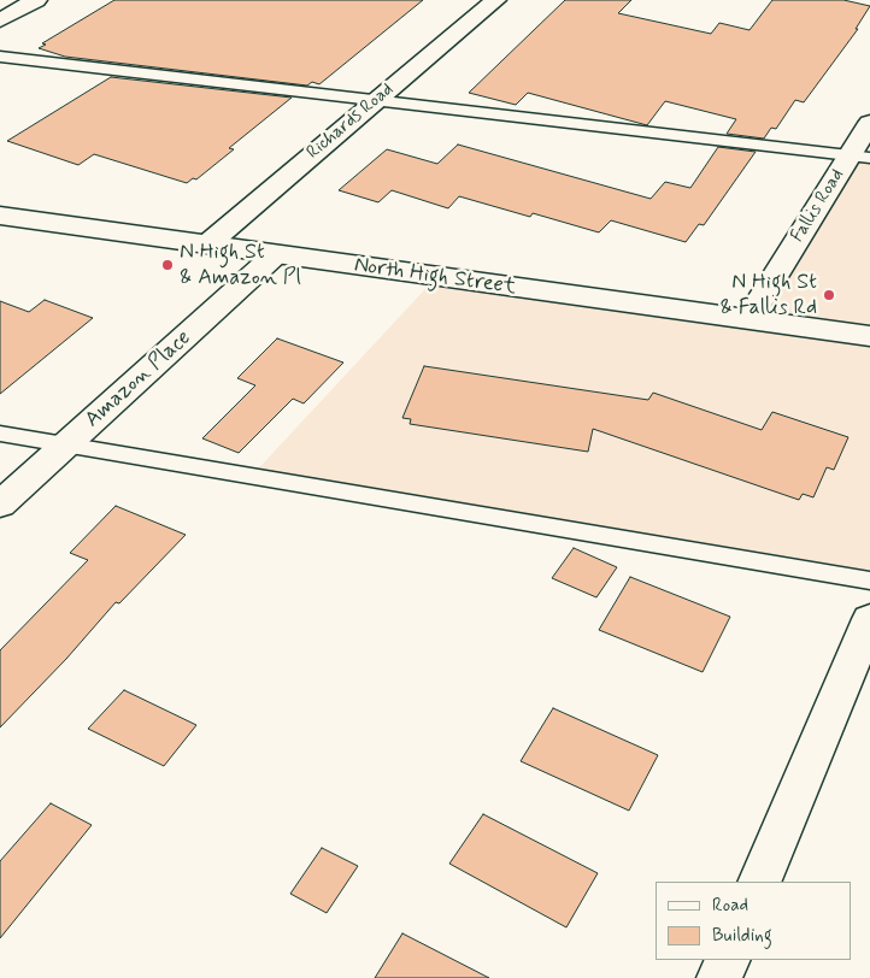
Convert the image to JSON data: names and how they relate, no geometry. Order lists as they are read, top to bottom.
{
  "streets": {
    "street": [
      "Richards Road",
      "Fallis Road",
      "North High Street",
      "Amazon Place"
    ]
  },
  "crossings": [
    ["Richards Road", "North High Street"],
    ["Fallis Road", "North High Street"],
    ["North High Street", "Amazon Place"]
  ],
  "places": ["N High St & Amazon Pl", "N High St & Fallis Rd"],
  "legend": ["Road", "Building"]
}
